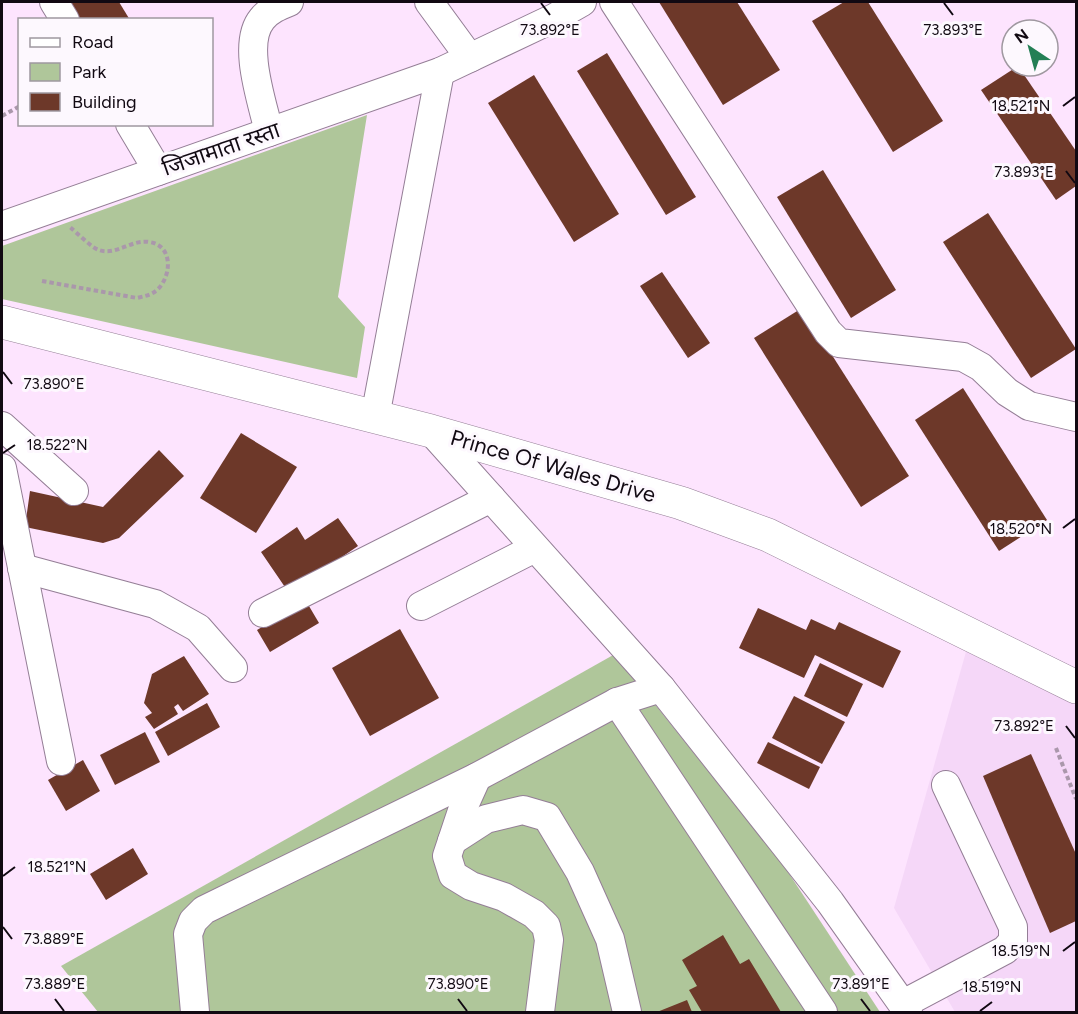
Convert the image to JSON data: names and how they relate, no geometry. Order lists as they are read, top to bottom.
{
  "streets": {
    "main road": ["Prince Of Wales Drive"],
    "street": ["जिजामाता रस्ता"]
  },
  "legend": ["Road", "Park", "Building"],
  "north": "top left",
  "coordinates": [
    "73.892°E",
    "73.893°E",
    "18.521°N",
    "73.890°E",
    "18.522°N",
    "18.520°N",
    "73.889°E",
    "18.519°N",
    "73.891°E"
  ]
}
